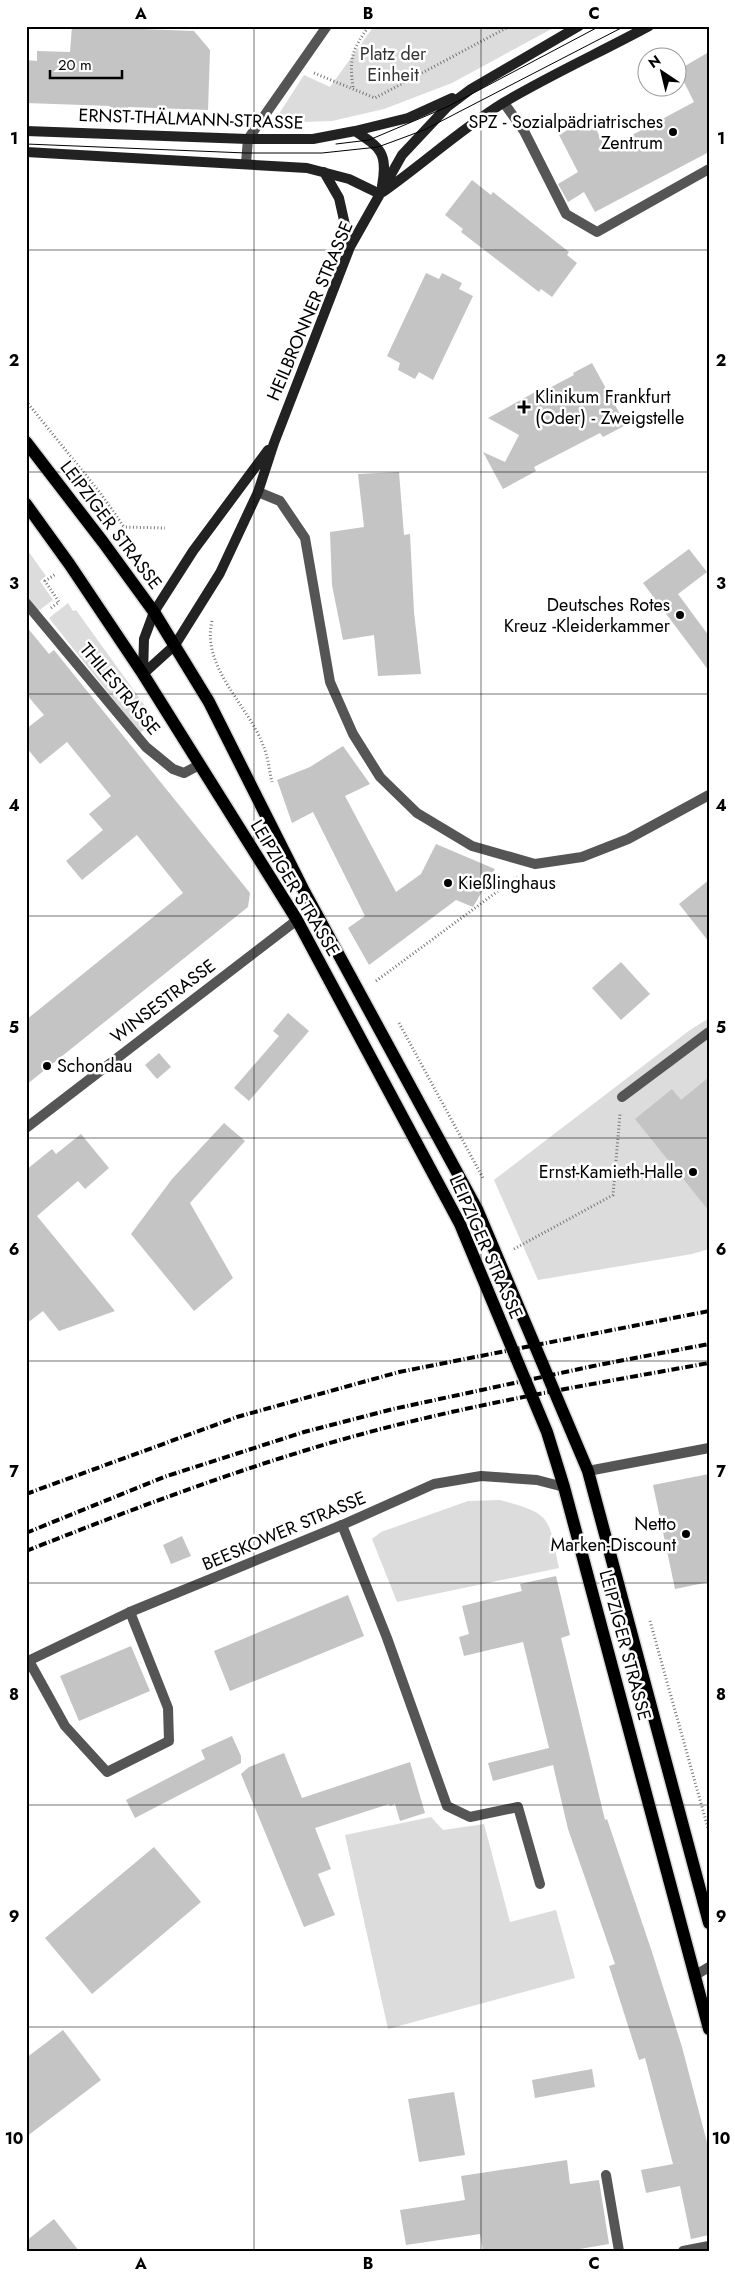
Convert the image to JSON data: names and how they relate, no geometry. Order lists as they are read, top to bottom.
{
  "streets": {
    "main road": ["LEIPZIGER STRASSE"],
    "street": [
      "ERNST-THÄLMANN-STRASSE",
      "HEILBRONNER STRASSE",
      "THILESTRASSE",
      "WINSESTRASSE",
      "BEESKOWER STRASSE"
    ]
  },
  "crossings": [
    ["ERNST-THÄLMANN-STRASSE", "HEILBRONNER STRASSE"],
    ["HEILBRONNER STRASSE", "LEIPZIGER STRASSE"],
    ["LEIPZIGER STRASSE", "THILESTRASSE"],
    ["LEIPZIGER STRASSE", "WINSESTRASSE"],
    ["LEIPZIGER STRASSE", "BEESKOWER STRASSE"]
  ],
  "parks": ["Platz der Einheit"],
  "places": {
    "other": [
      "SPZ - Sozialpädriatrisches Zentrum",
      "Deutsches Rotes Kreuz -Kleiderkammer",
      "Kießlinghaus",
      "Schondau",
      "Ernst-Kamieth-Halle",
      "Netto Marken-Discount"
    ],
    "health": ["Klinikum Frankfurt (Oder) - Zweigstelle"]
  },
  "scale_bar": "20 m",
  "north": "top left",
  "grid": {
    "columns": ["A", "B", "C"],
    "rows": [
      "1",
      "2",
      "3",
      "4",
      "5",
      "6",
      "7",
      "8",
      "9",
      "10"
    ]
  }
}
